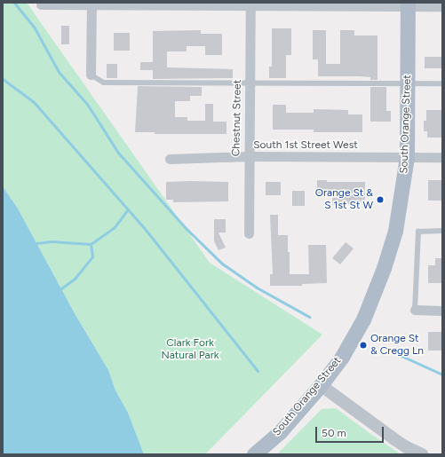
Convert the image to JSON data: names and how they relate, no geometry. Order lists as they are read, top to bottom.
{
  "streets": {
    "main road": ["South Orange Street"],
    "street": ["Chestnut Street", "South 1st Street West"]
  },
  "crossings": [
    ["Chestnut Street", "South 1st Street West"],
    ["South Orange Street", "South 1st Street West"]
  ],
  "parks": ["Clark Fork Natural Park"],
  "places": ["Orange St & S 1st St W", "Orange St & Cregg Ln"],
  "scale_bar": "50 m"
}
